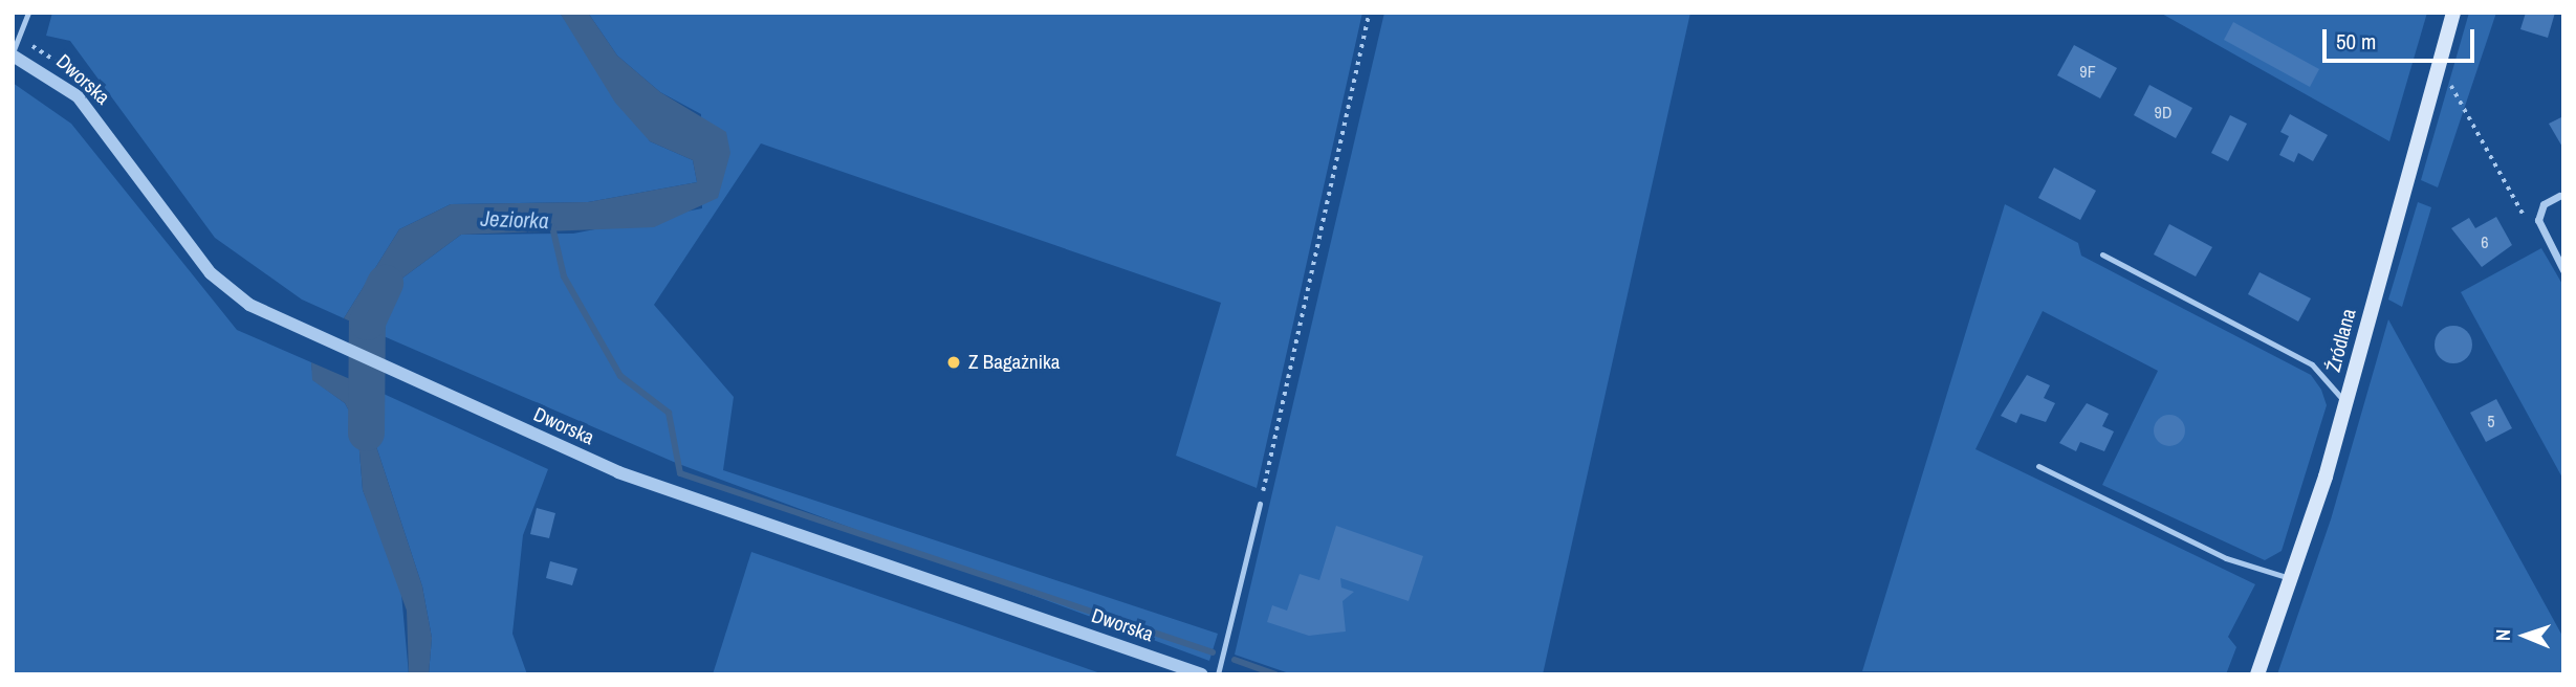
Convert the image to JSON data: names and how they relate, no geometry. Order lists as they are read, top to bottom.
{
  "streets": {
    "main road": ["Źródlana"],
    "street": ["Dworska"]
  },
  "water": ["Jeziorka"],
  "places": ["Z Bagażnika"],
  "house_numbers": [
    "9F",
    "9D",
    "6",
    "5"
  ],
  "scale_bar": "50 m",
  "north": "left"
}
